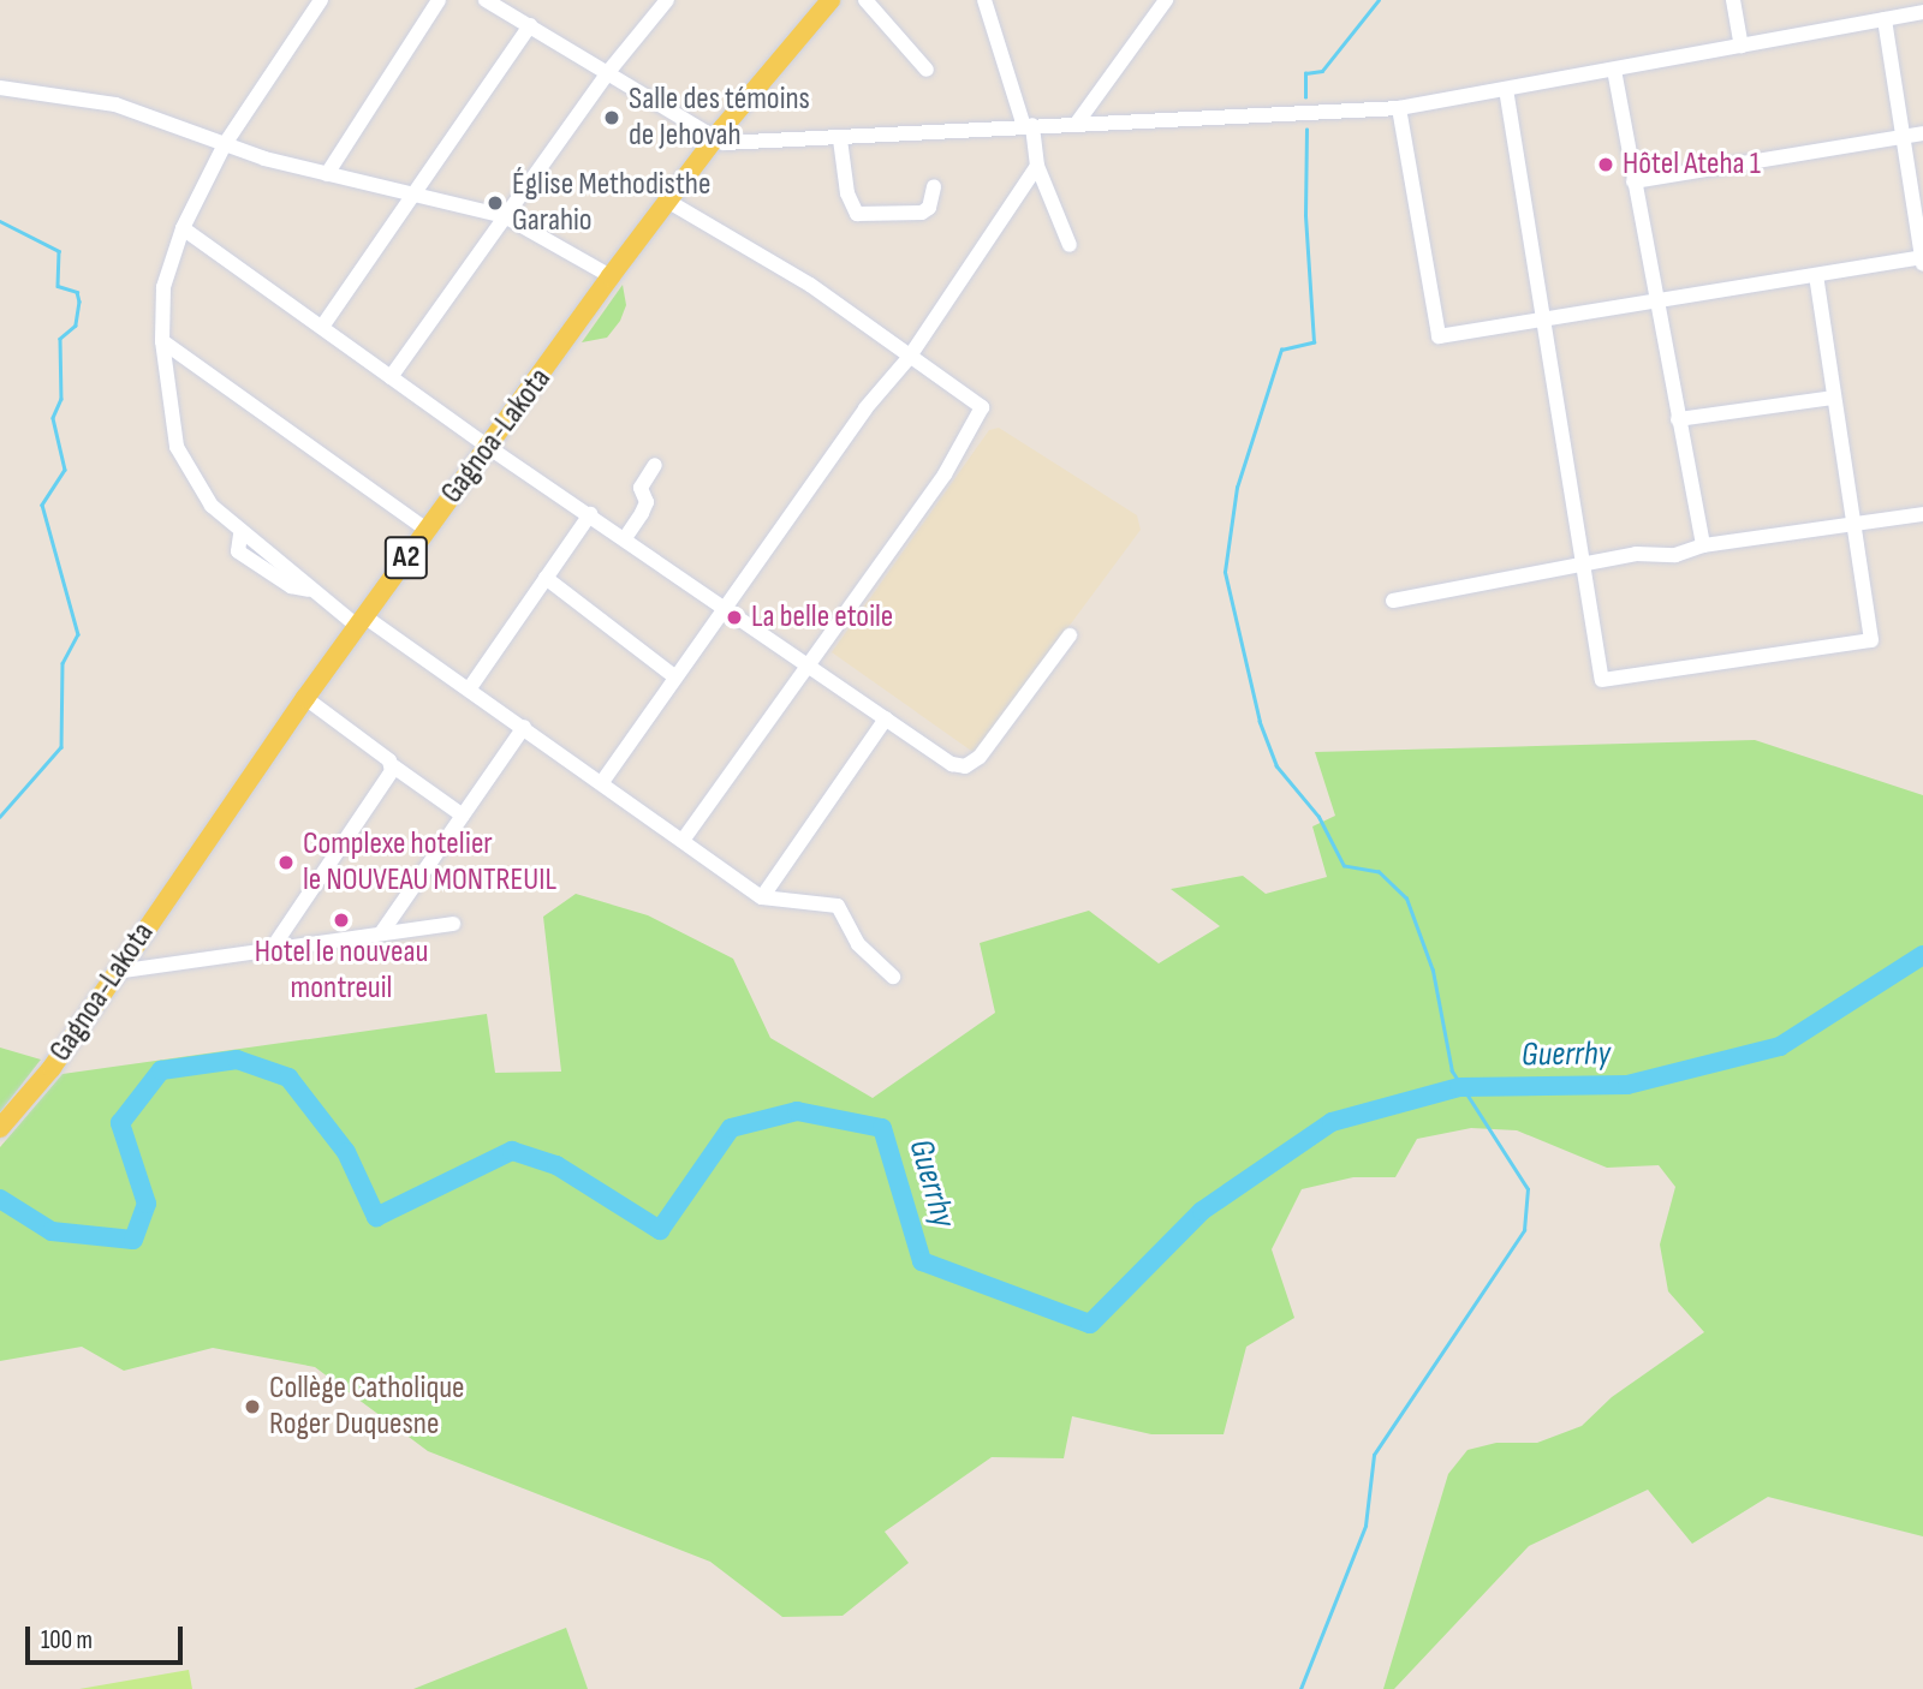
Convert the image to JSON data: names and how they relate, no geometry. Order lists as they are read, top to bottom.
{
  "streets": {
    "main road": ["Gagnoa-Lakota", "A2"]
  },
  "water": ["Guerrhy"],
  "places": [
    "Salle des témoins de Jehovah",
    "Hôtel Ateha 1",
    "Église Methodisthe Garahio",
    "La belle etoile",
    "Complexe hotelier le NOUVEAU MONTREUIL",
    "Hotel le nouveau montreuil",
    "Collège Catholique Roger Duquesne"
  ],
  "scale_bar": "100 m"
}
